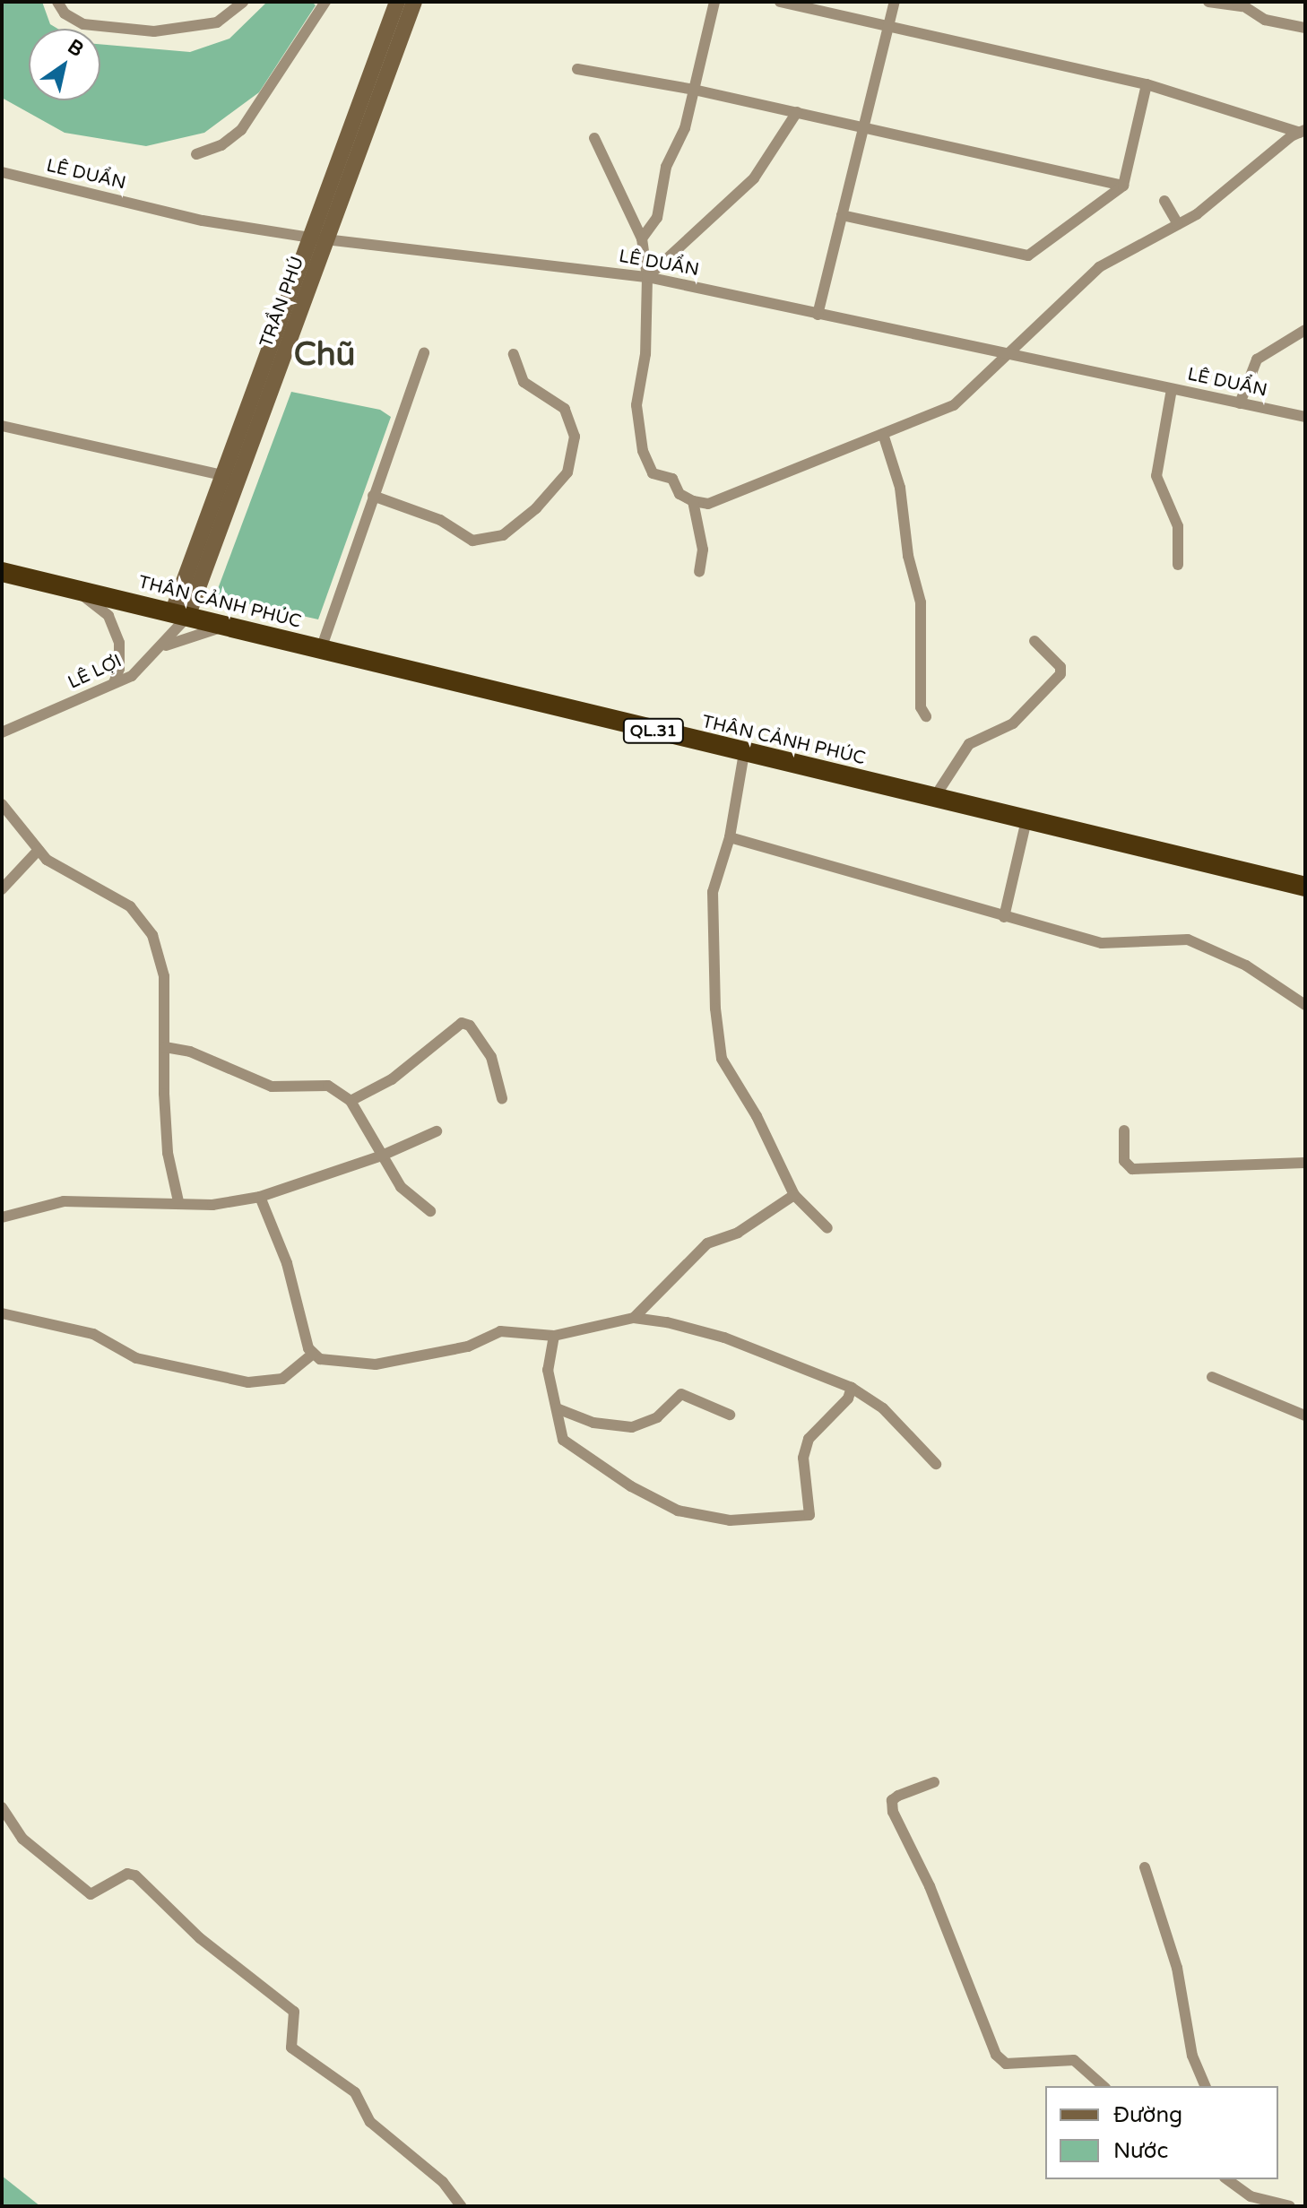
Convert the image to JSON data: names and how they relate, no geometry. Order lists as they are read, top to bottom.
{
  "streets": {
    "highway": ["THÂN CẢNH PHÚC", "QL.31"],
    "main road": ["TRẦN PHÚ"],
    "street": ["LÊ DUẨN", "LÊ LỢI"]
  },
  "crossings": [
    ["LÊ DUẨN", "TRẦN PHÚ"],
    ["TRẦN PHÚ", "THÂN CẢNH PHÚC"]
  ],
  "districts": ["Chũ"],
  "legend": ["Đường", "Nước"],
  "north": "top right"
}
